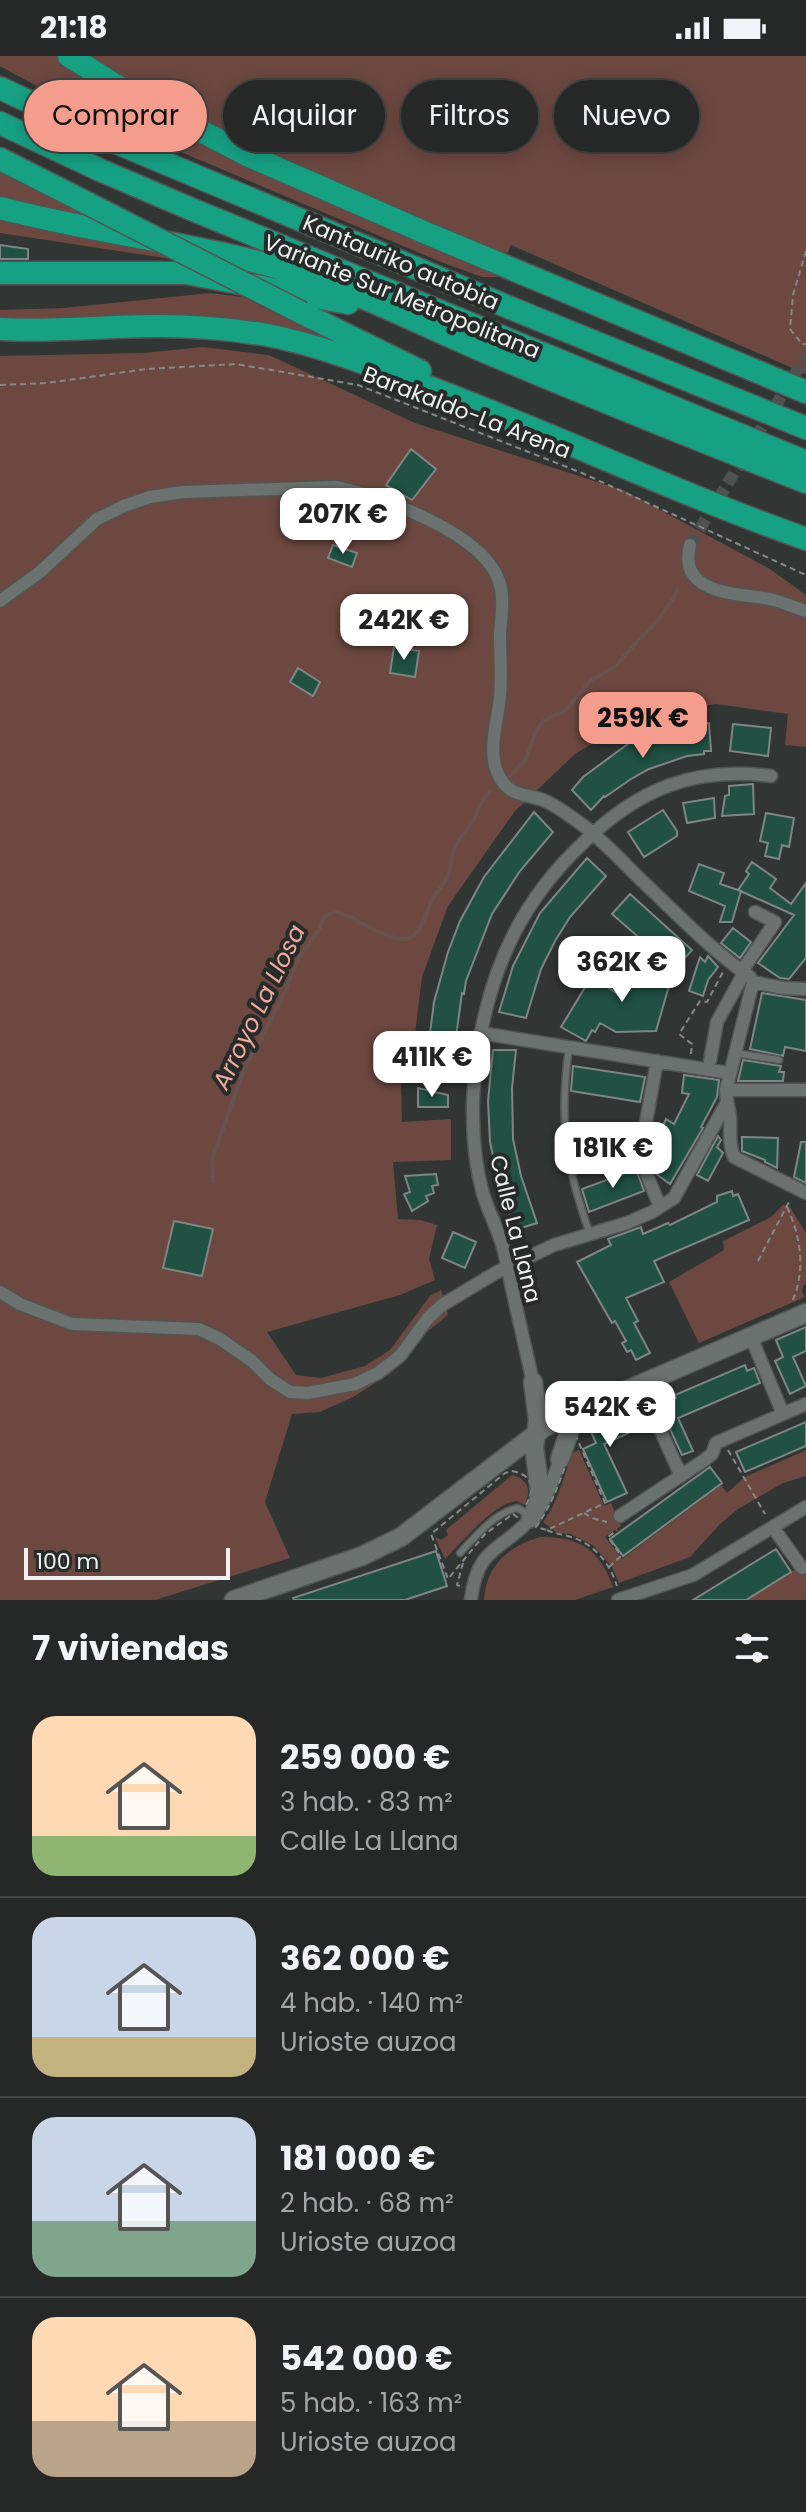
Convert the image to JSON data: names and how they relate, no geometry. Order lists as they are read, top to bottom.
{
  "streets": {
    "highway": ["Kantauriko autobia", "Variante Sur Metropolitana"],
    "street": ["Calle La Llana"],
    "path": ["Barakaldo-La Arena"]
  },
  "water": ["Arroyo La Llosa"],
  "scale_bar": "100 m",
  "page": {
    "status": "21:18",
    "chip": [
      "Comprar",
      "Alquilar",
      "Filtros",
      "Nuevo"
    ],
    "price": [
      "207K €",
      "242K €",
      "259K €",
      "362K €",
      "411K €",
      "181K €",
      "542K €"
    ],
    "scale": "100 m",
    "heading": "7 viviendas",
    "list": [
      {
        "name": "259 000 €",
        "note": "3 hab. · 83 m² · Calle La Llana"
      },
      {
        "name": "362 000 €",
        "note": "4 hab. · 140 m² · Urioste auzoa"
      },
      {
        "name": "181 000 €",
        "note": "2 hab. · 68 m² · Urioste auzoa"
      },
      {
        "name": "542 000 €",
        "note": "5 hab. · 163 m² · Urioste auzoa"
      }
    ]
  }
}
